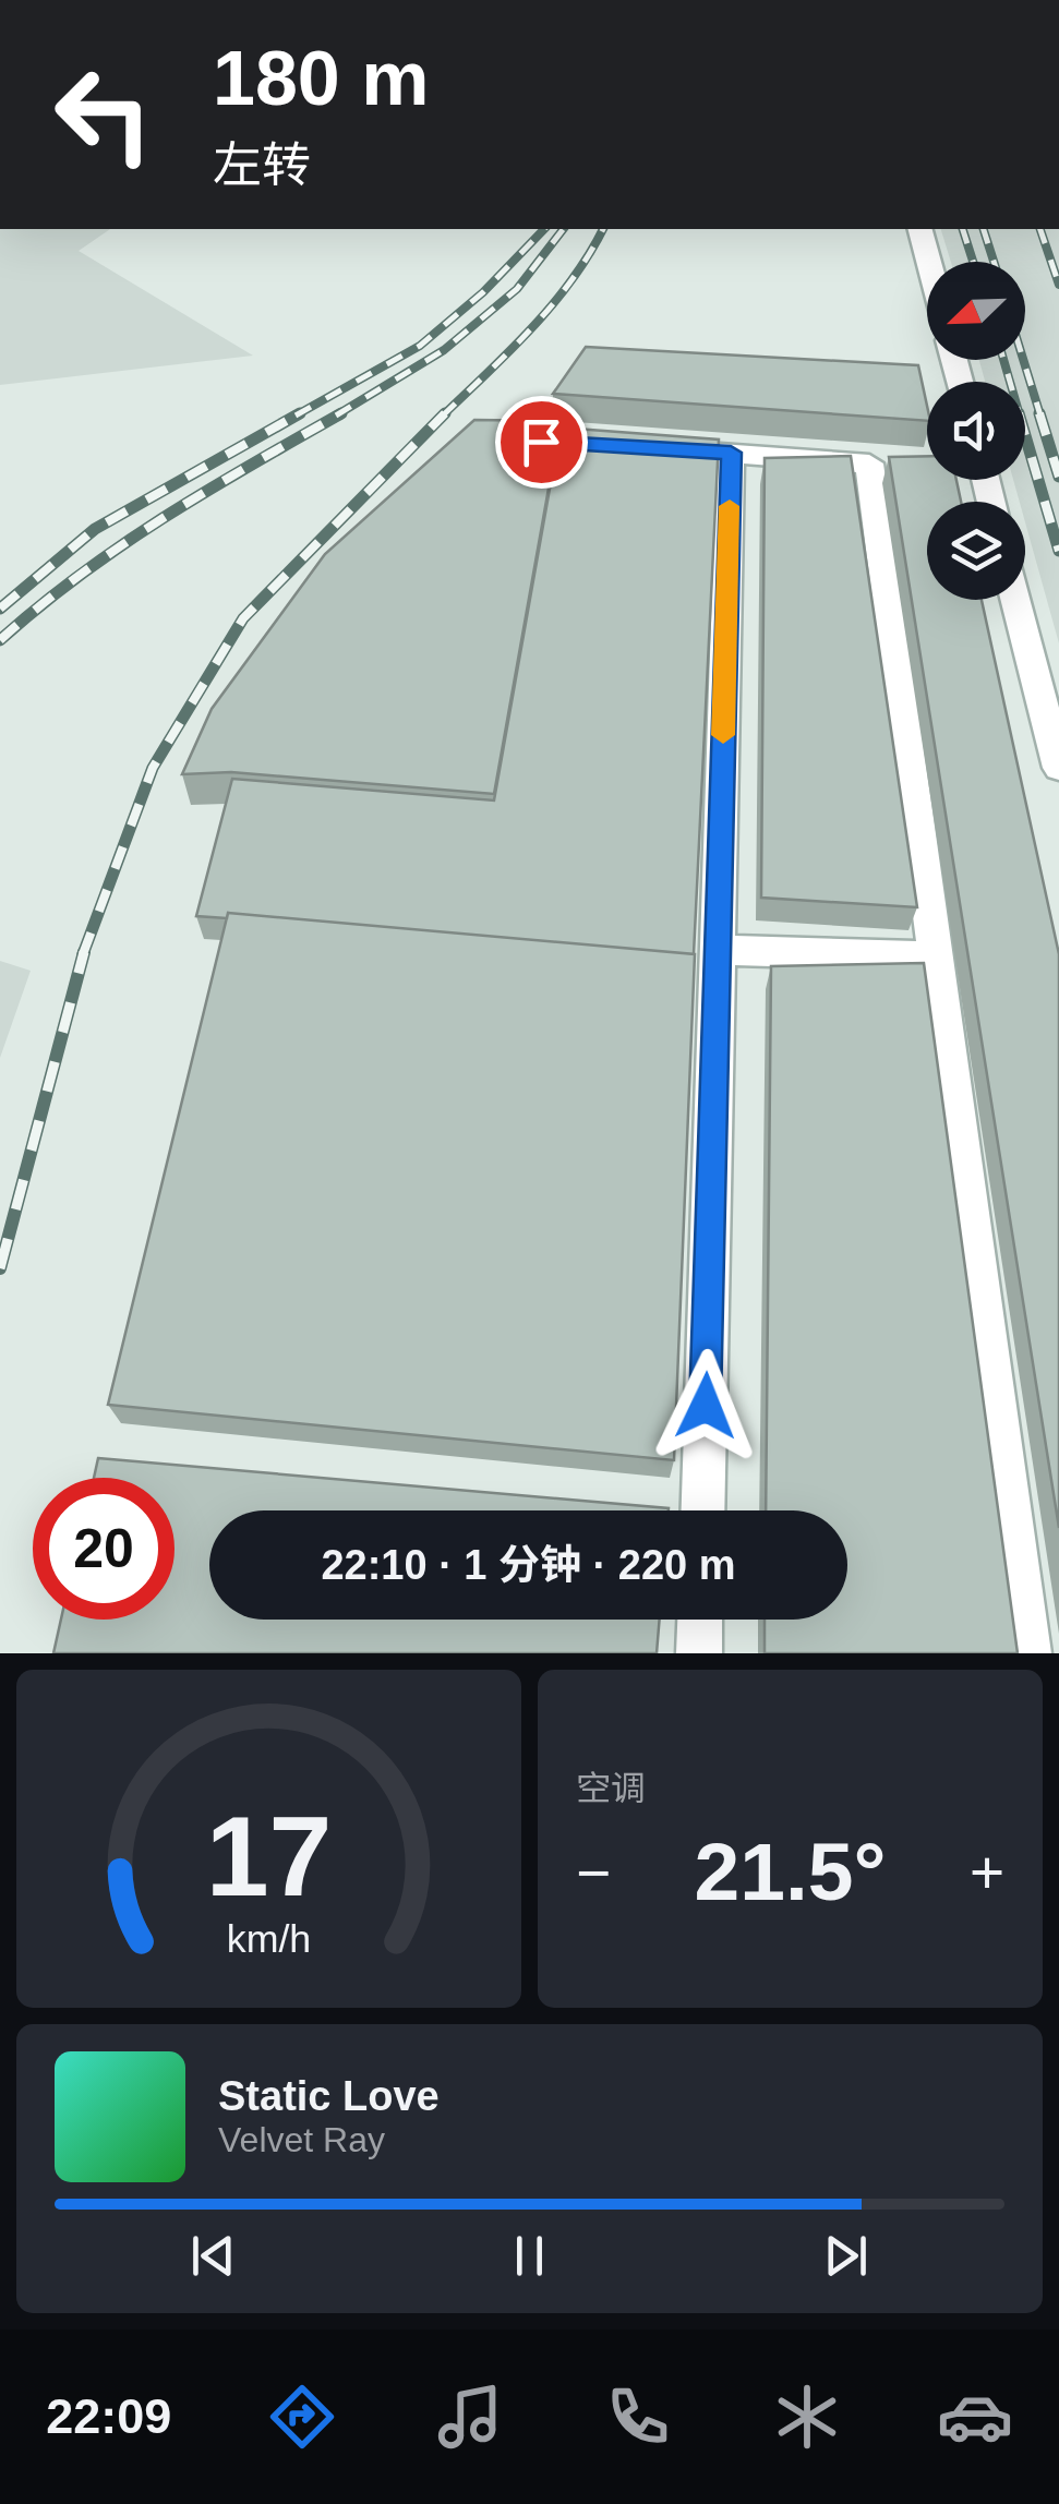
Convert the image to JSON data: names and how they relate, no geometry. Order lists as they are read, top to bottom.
{
  "north": "bottom left",
  "page": {
    "turn": ["180 m", "左转"],
    "limit": "20",
    "trip": "22:10 · 1 分钟 · 220 m",
    "tile": "空调",
    "heat": ["−", "21.5°", "+"],
    "song": ["Static Love", "Velvet Ray"],
    "tabs": "22:09",
    "gauge": ["17", "km/h"]
  }
}
